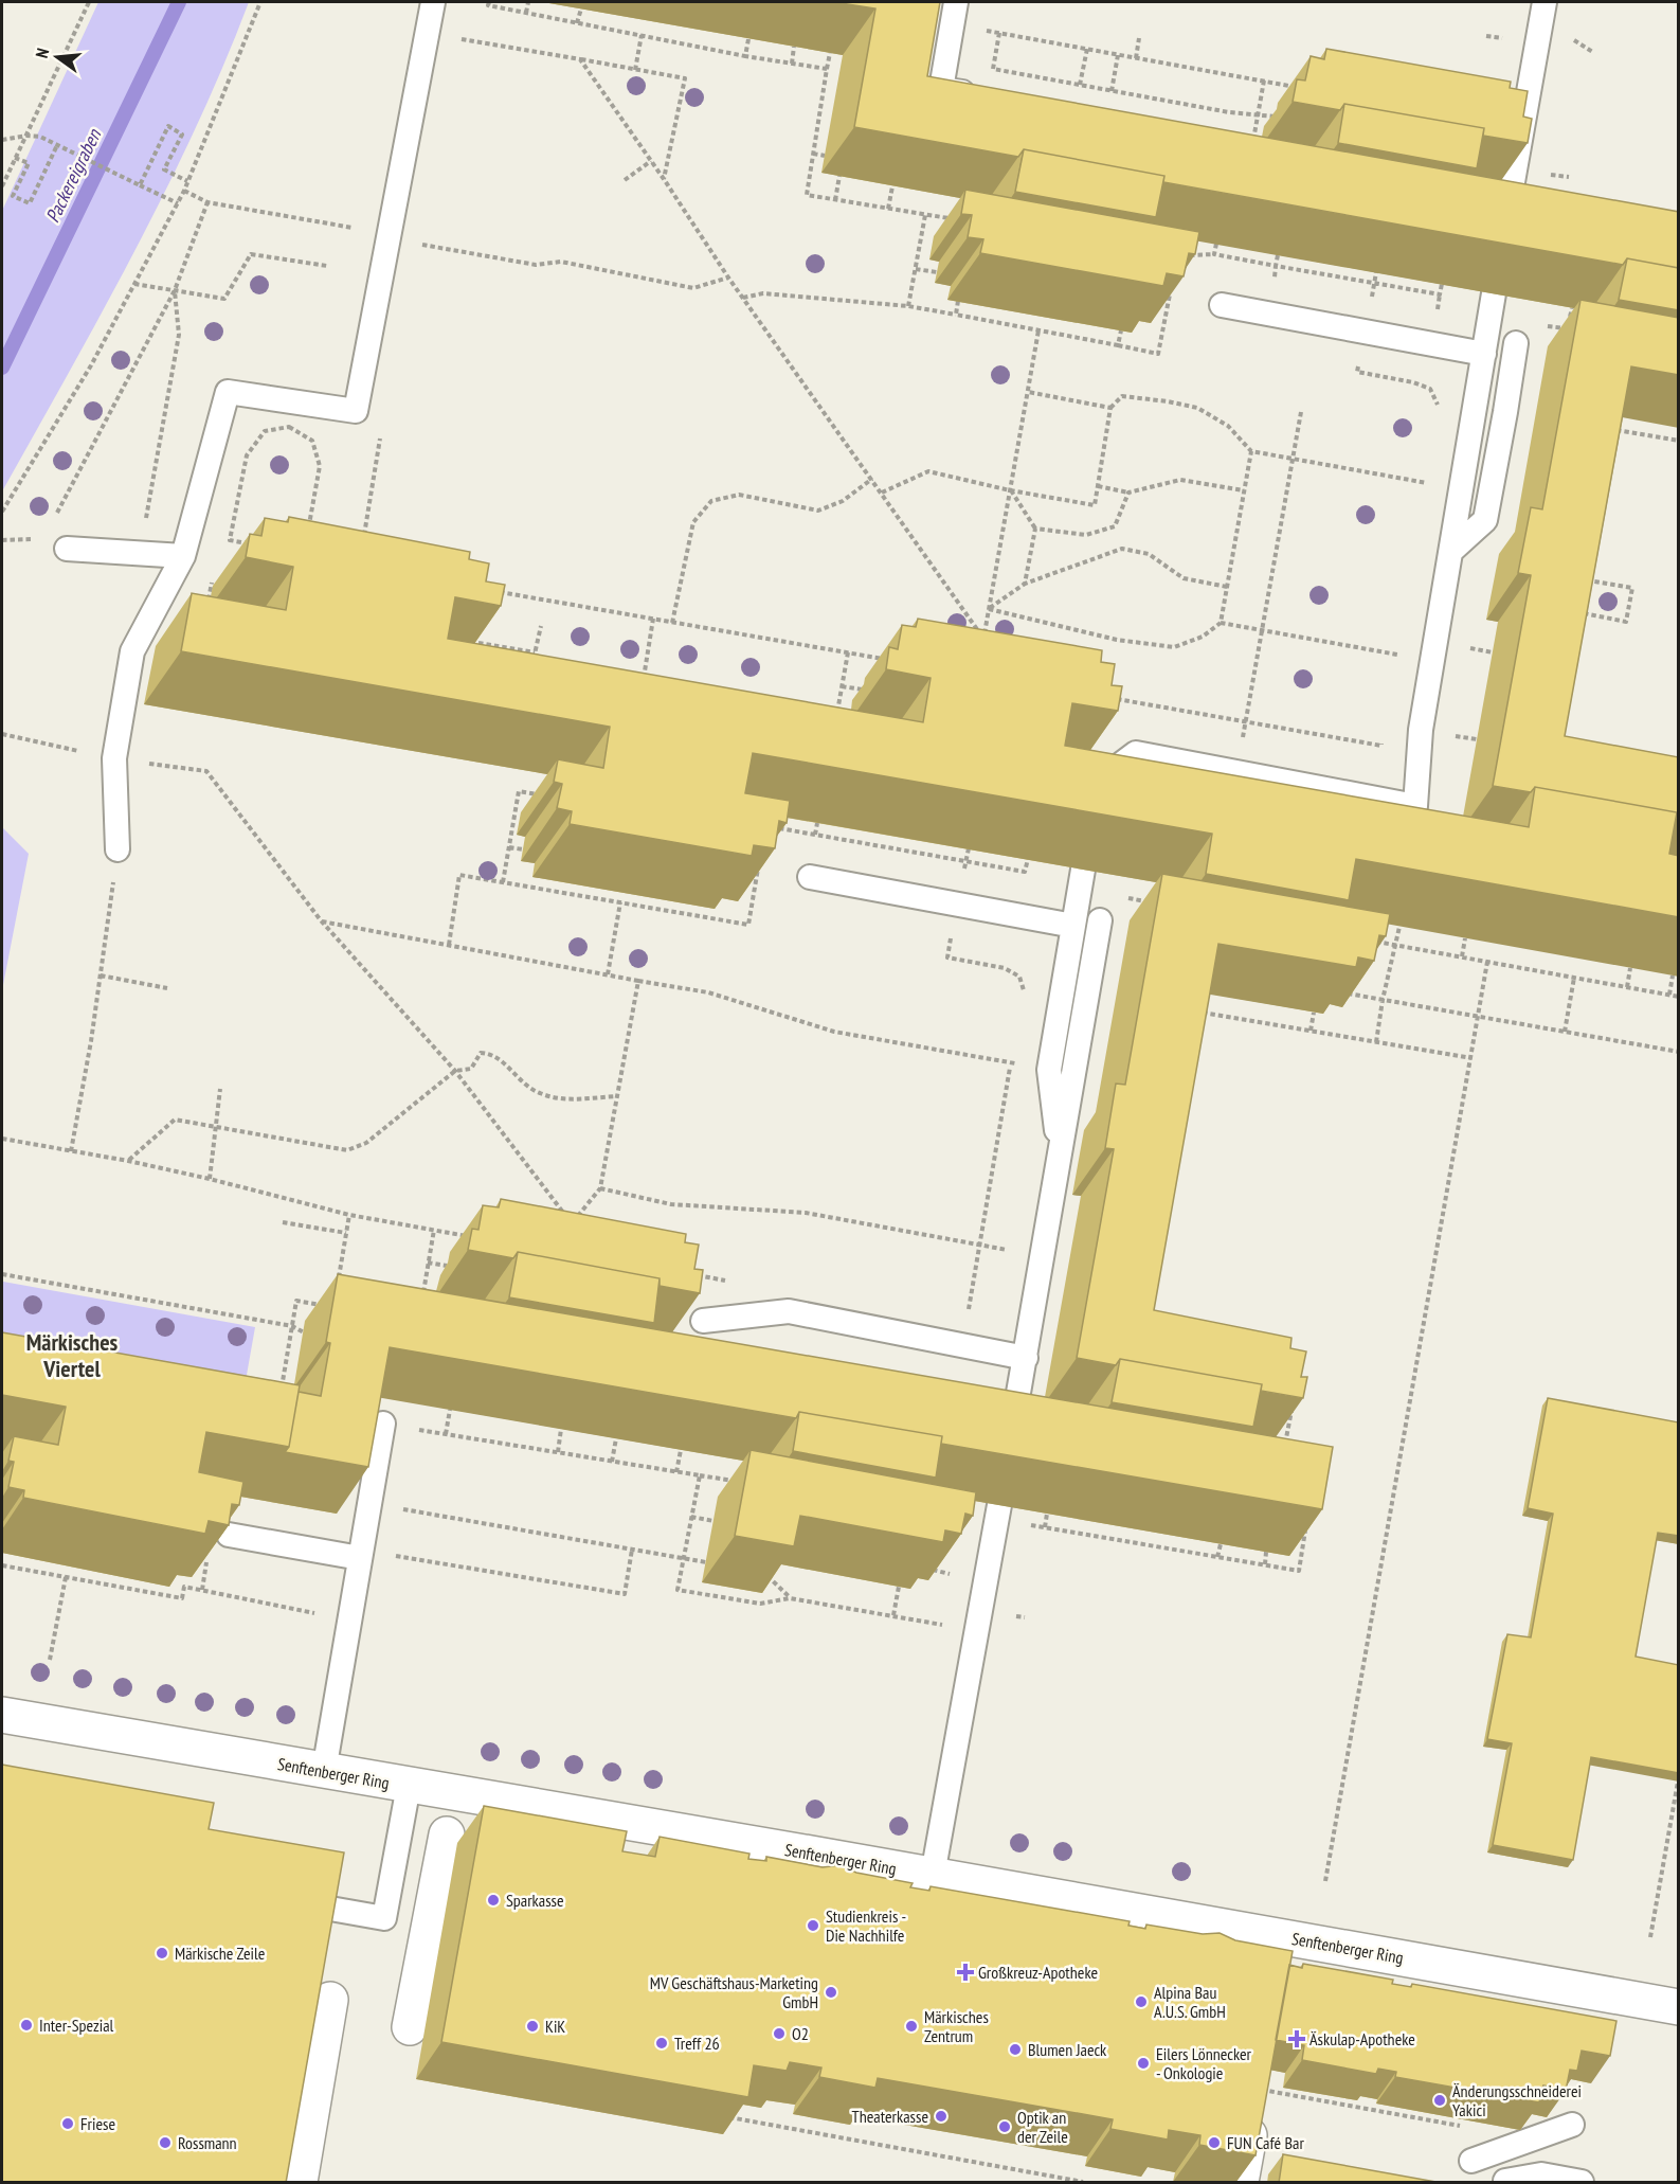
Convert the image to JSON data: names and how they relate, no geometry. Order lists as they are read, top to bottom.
{
  "streets": {
    "street": ["Senftenberger Ring"]
  },
  "districts": ["Märkisches Viertel"],
  "water": ["Packereigraben"],
  "places": {
    "other": [
      "Sparkasse",
      "Studienkreis - Die Nachhilfe",
      "Märkische Zeile",
      "MV Geschäftshaus-Marketing GmbH",
      "Alpina Bau A.U.S. GmbH",
      "Inter-Spezial",
      "KiK",
      "Märkisches Zentrum",
      "O2",
      "Treff 26",
      "Blumen Jaeck",
      "Eilers Lönnecker - Onkologie",
      "Änderungsschneiderei Yakici",
      "Theaterkasse",
      "Friese",
      "Optik an der Zeile",
      "Rossmann",
      "FUN Café Bar"
    ],
    "health": ["Großkreuz-Apotheke", "Äskulap-Apotheke"]
  },
  "north": "left"
}
